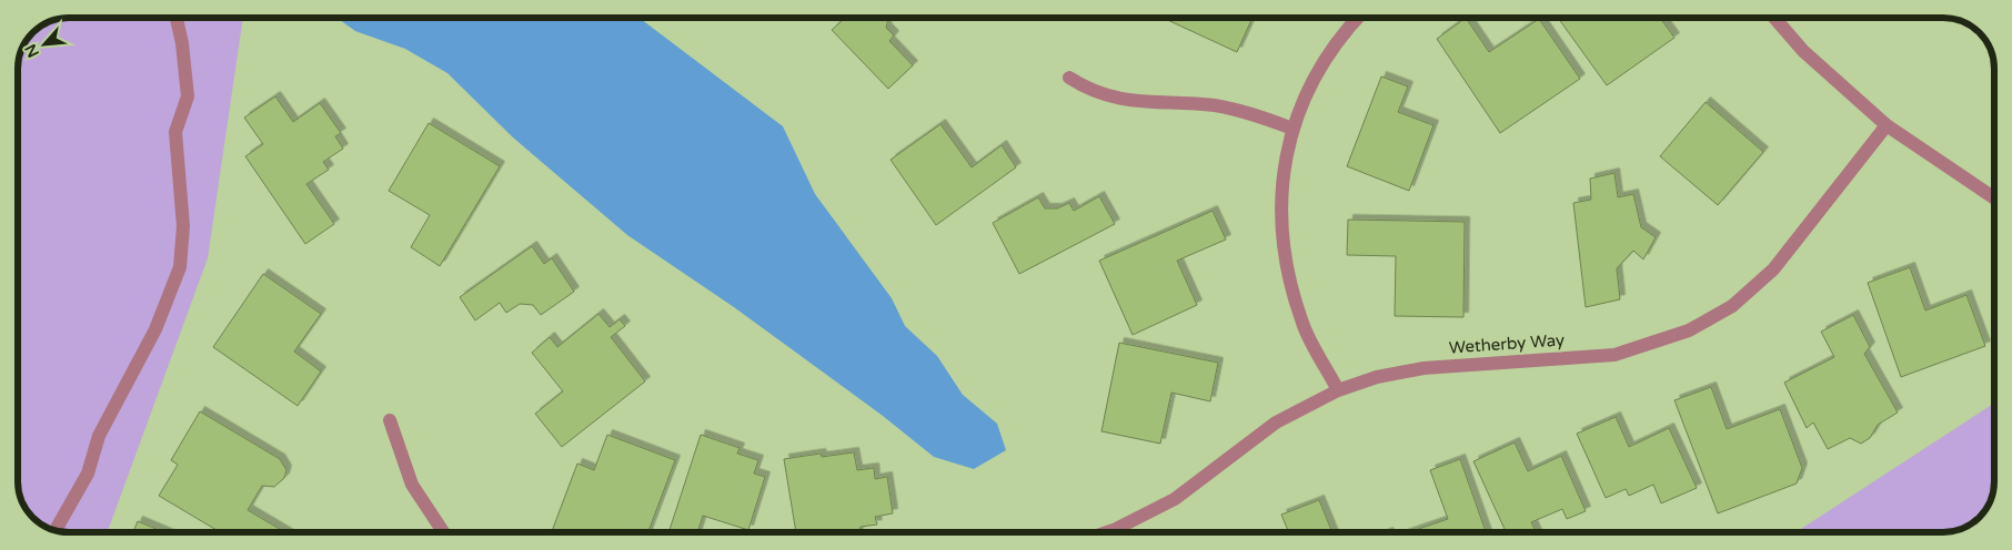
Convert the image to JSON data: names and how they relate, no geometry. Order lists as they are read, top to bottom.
{
  "streets": {
    "street": ["Wetherby Way"]
  },
  "north": "bottom left"
}
